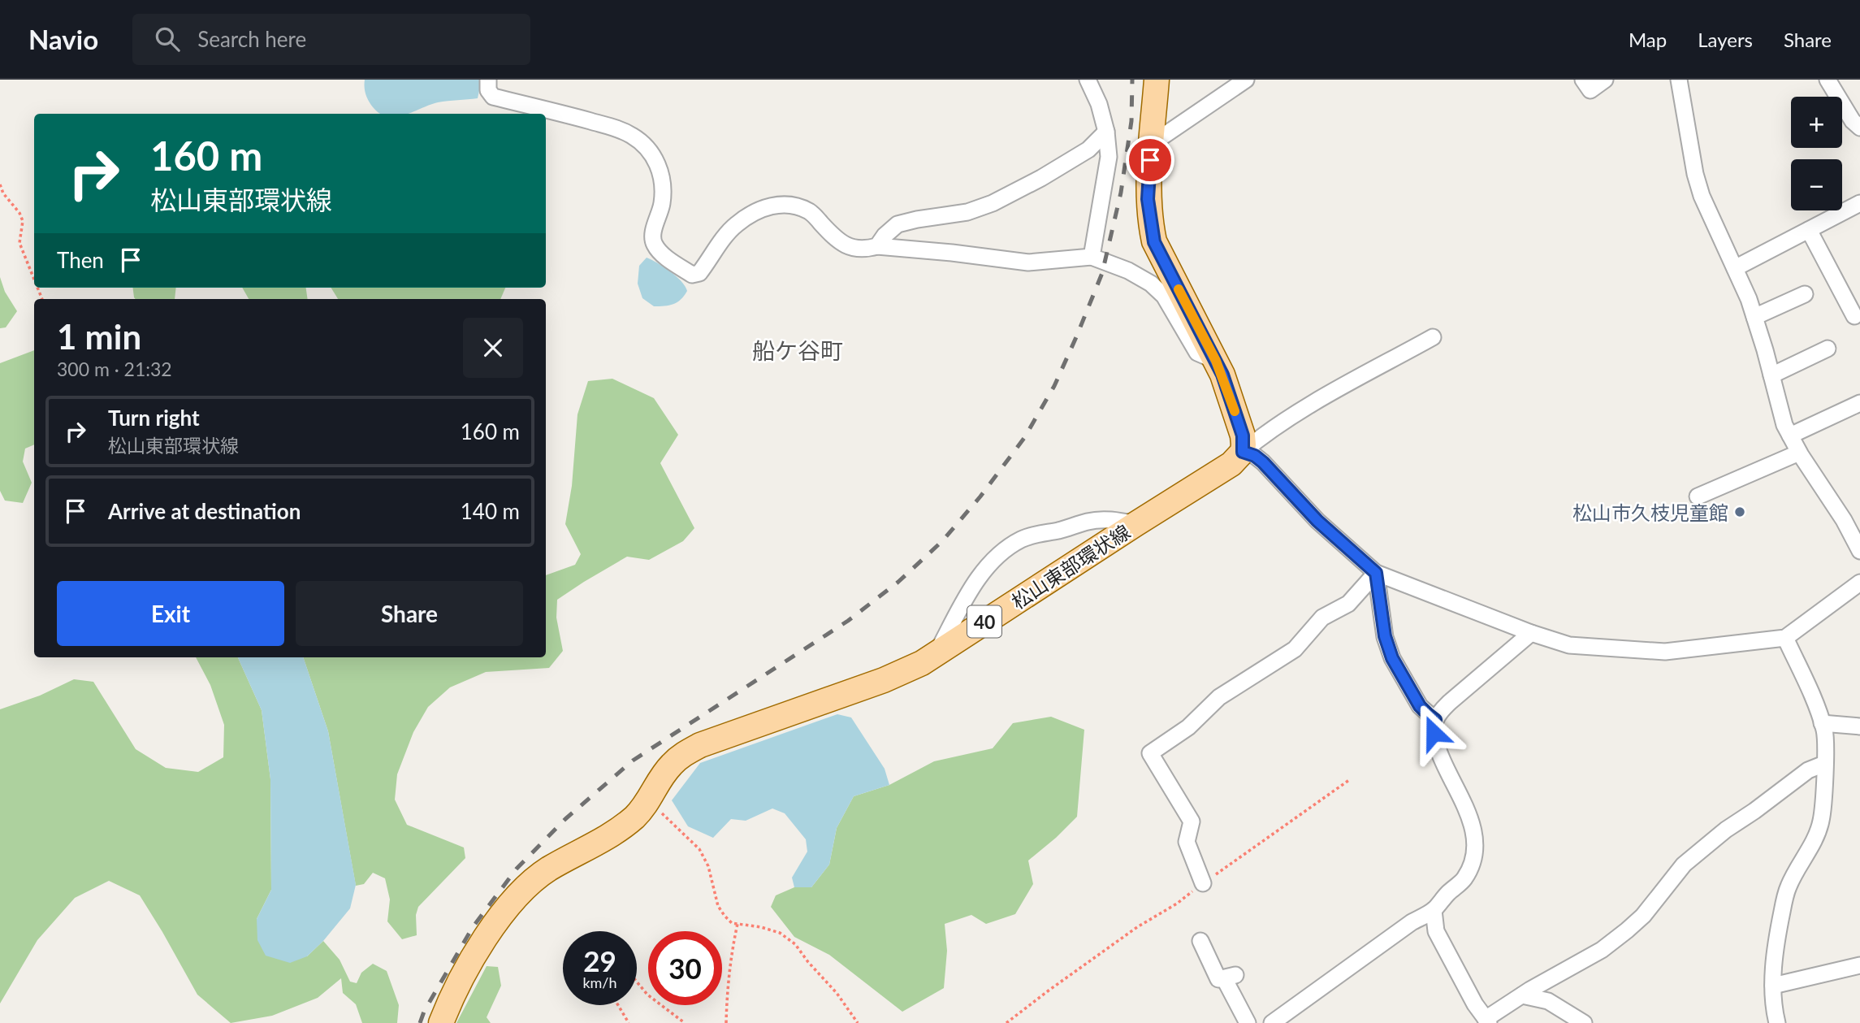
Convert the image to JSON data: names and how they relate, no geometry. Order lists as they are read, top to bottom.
{
  "streets": {
    "main road": ["松山東部環状線", "40"]
  },
  "districts": ["船ケ谷町"],
  "places": ["松山市久枝児童館"],
  "page": {
    "header": "Navio",
    "search": "Search here",
    "nav": ["Map", "Layers", "Share"],
    "map_buttons": ["+", "−"],
    "turn": ["160 m", "松山東部環状線"],
    "then": "Then",
    "heading": ["1 min", "300 m · 21:32"],
    "list": [
      {
        "name": "Turn right",
        "note": "松山東部環状線",
        "value": "160 m"
      },
      {
        "name": "Arrive at destination",
        "value": "140 m"
      }
    ],
    "buttons": ["Exit", "Share"],
    "speed": "29 km/h",
    "limit": "30"
  }
}
